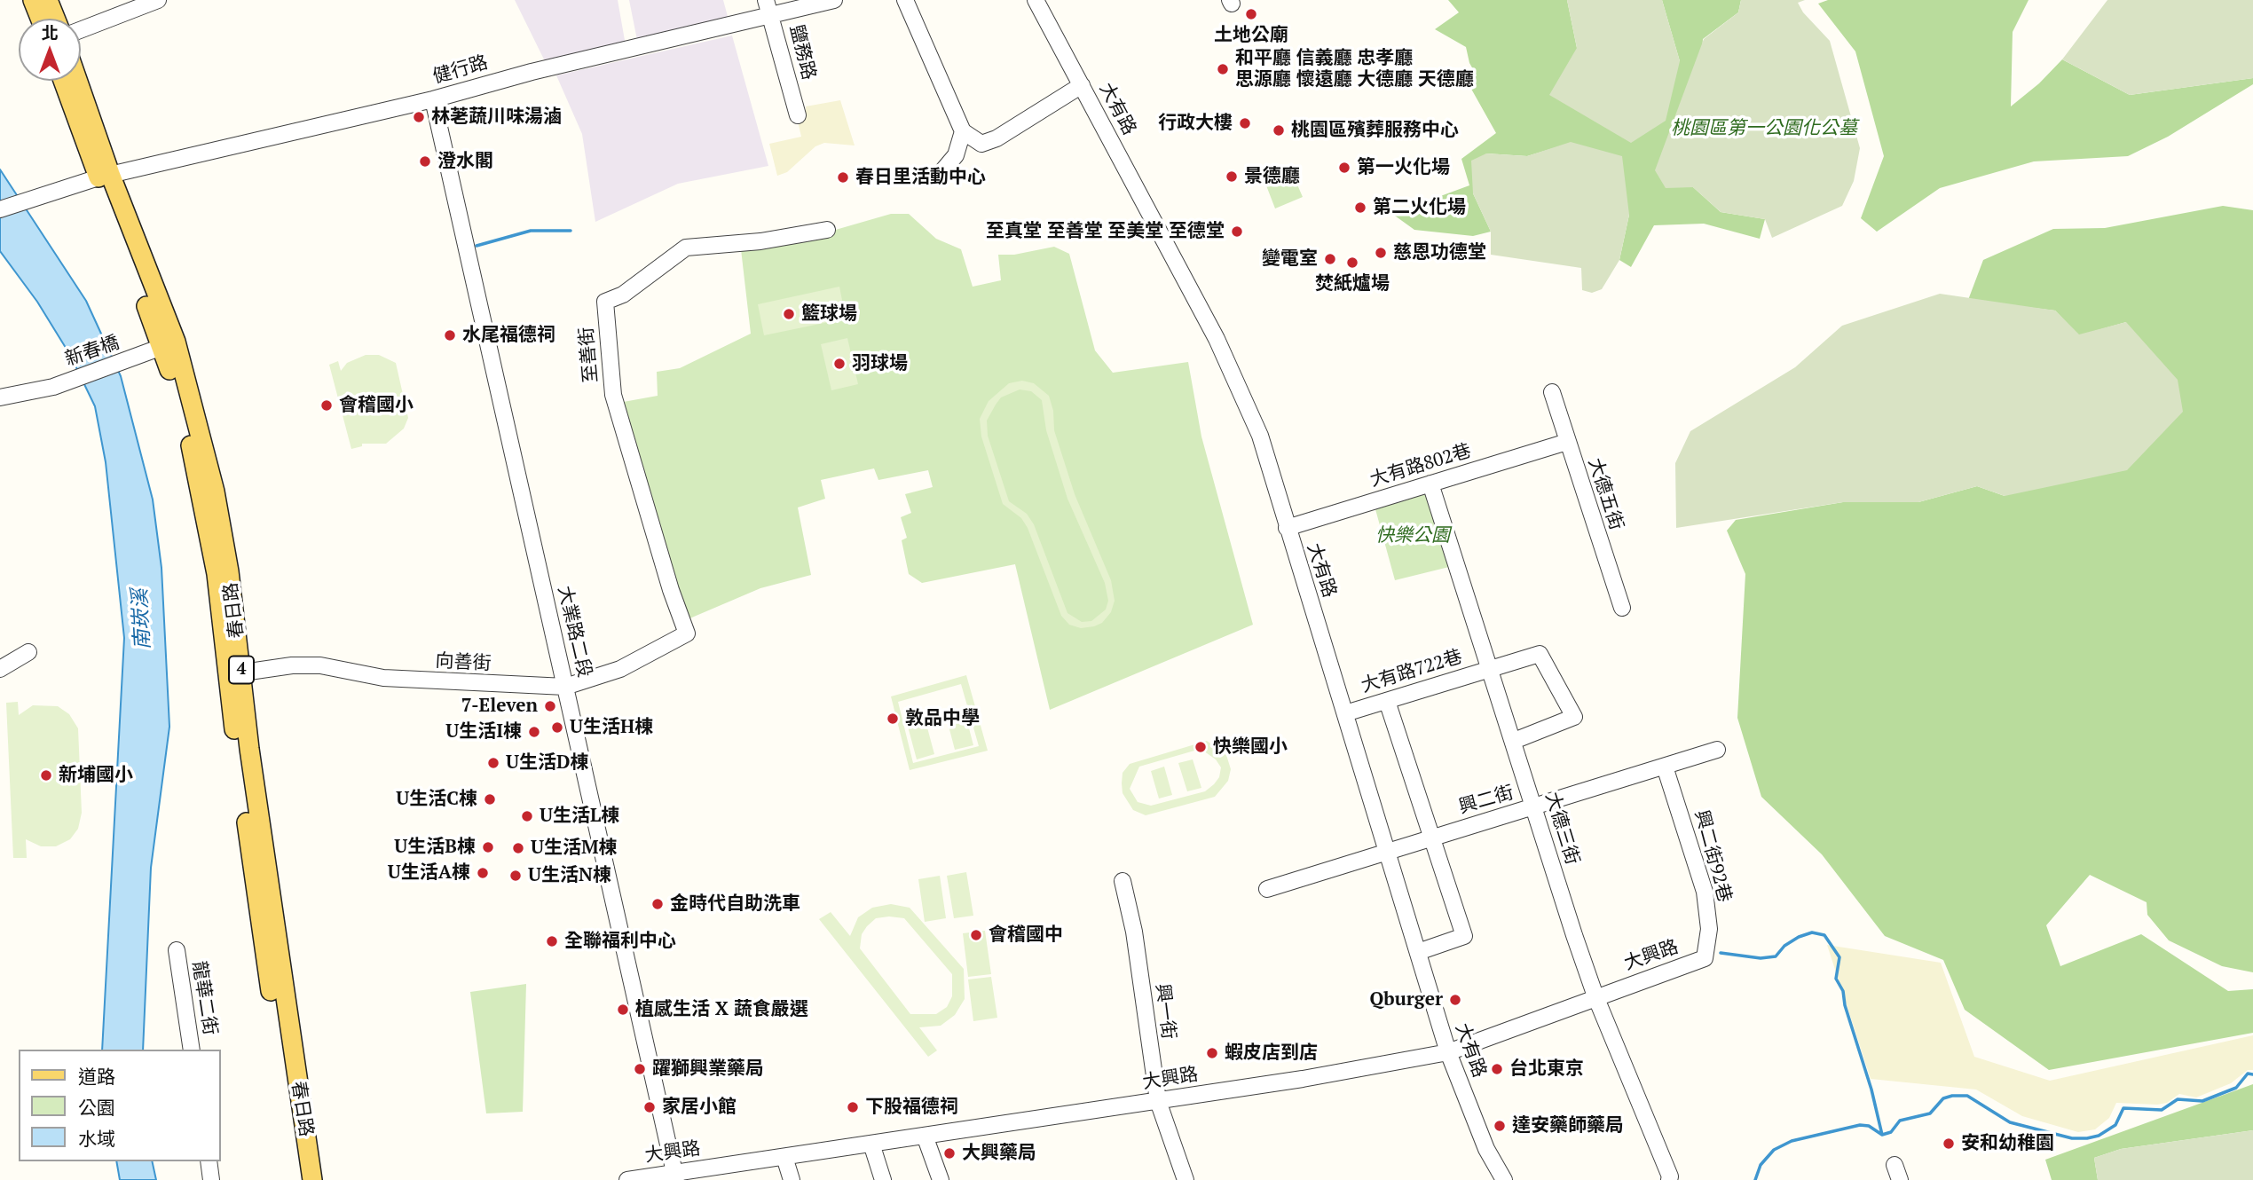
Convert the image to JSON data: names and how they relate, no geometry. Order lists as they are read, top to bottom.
{
  "streets": {
    "main road": ["春日路", "4"],
    "street": [
      "鹽務路",
      "健行路",
      "大有路",
      "新春橋",
      "至善街",
      "大有路802巷",
      "大德五街",
      "大業路二段",
      "向善街",
      "大有路722巷",
      "興二街",
      "大德三街",
      "興二街92巷",
      "大興路",
      "龍華二街",
      "興一街"
    ]
  },
  "crossings": [
    ["鹽務路", "健行路"],
    ["健行路", "春日路"],
    ["健行路", "大業路二段"],
    ["大有路", "大有路802巷"],
    ["大有路", "大有路722巷"],
    ["大有路", "興二街"],
    ["大有路", "大興路"],
    ["新春橋", "春日路"],
    ["至善街", "向善街"],
    ["大有路802巷", "大德五街"],
    ["大有路802巷", "大德三街"],
    ["春日路", "向善街"],
    ["大業路二段", "向善街"],
    ["大業路二段", "大興路"],
    ["大有路722巷", "大德三街"],
    ["興二街", "大德三街"],
    ["興二街", "興二街92巷"],
    ["大德三街", "大興路"],
    ["興二街92巷", "大興路"],
    ["大興路", "興一街"]
  ],
  "water": ["南崁溪"],
  "parks": ["桃園區第一公園化公墓", "快樂公園"],
  "places": [
    "土地公廟",
    "和平廳 信義廳 忠孝廳 思源廳 懷遠廳 大德廳 天德廳",
    "林荖蔬川味湯滷",
    "行政大樓",
    "桃園區殯葬服務中心",
    "澄水閣",
    "第一火化場",
    "景德廳",
    "春日里活動中心",
    "第二火化場",
    "至真堂 至善堂 至美堂 至德堂",
    "慈恩功德堂",
    "變電室",
    "焚紙爐場",
    "籃球場",
    "水尾福德祠",
    "羽球場",
    "會稽國小",
    "7-Eleven",
    "敦品中學",
    "U生活H棟",
    "U生活I棟",
    "快樂國小",
    "U生活D棟",
    "新埔國小",
    "U生活C棟",
    "U生活L棟",
    "U生活B棟",
    "U生活M棟",
    "U生活A棟",
    "U生活N棟",
    "金時代自助洗車",
    "會稽國中",
    "全聯福利中心",
    "Qburger",
    "植感生活 X 蔬食嚴選",
    "蝦皮店到店",
    "躍獅興業藥局",
    "台北東京",
    "家居小館",
    "下股福德祠",
    "達安藥師藥局",
    "安和幼稚園",
    "大興藥局"
  ],
  "legend": ["道路", "公園", "水域"],
  "north": "top"
}
